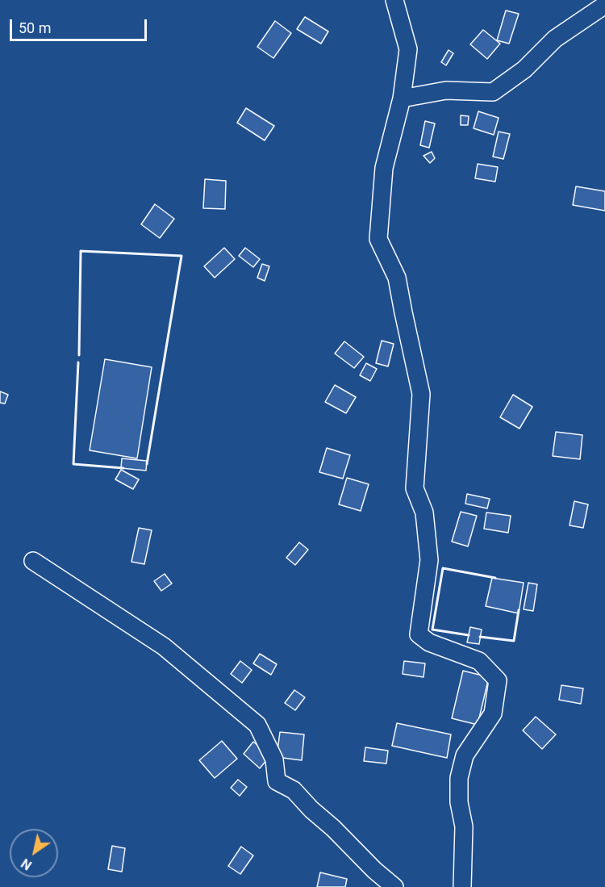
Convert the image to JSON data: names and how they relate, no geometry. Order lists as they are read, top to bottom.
{
  "scale_bar": "50 m",
  "north": "bottom left"
}
